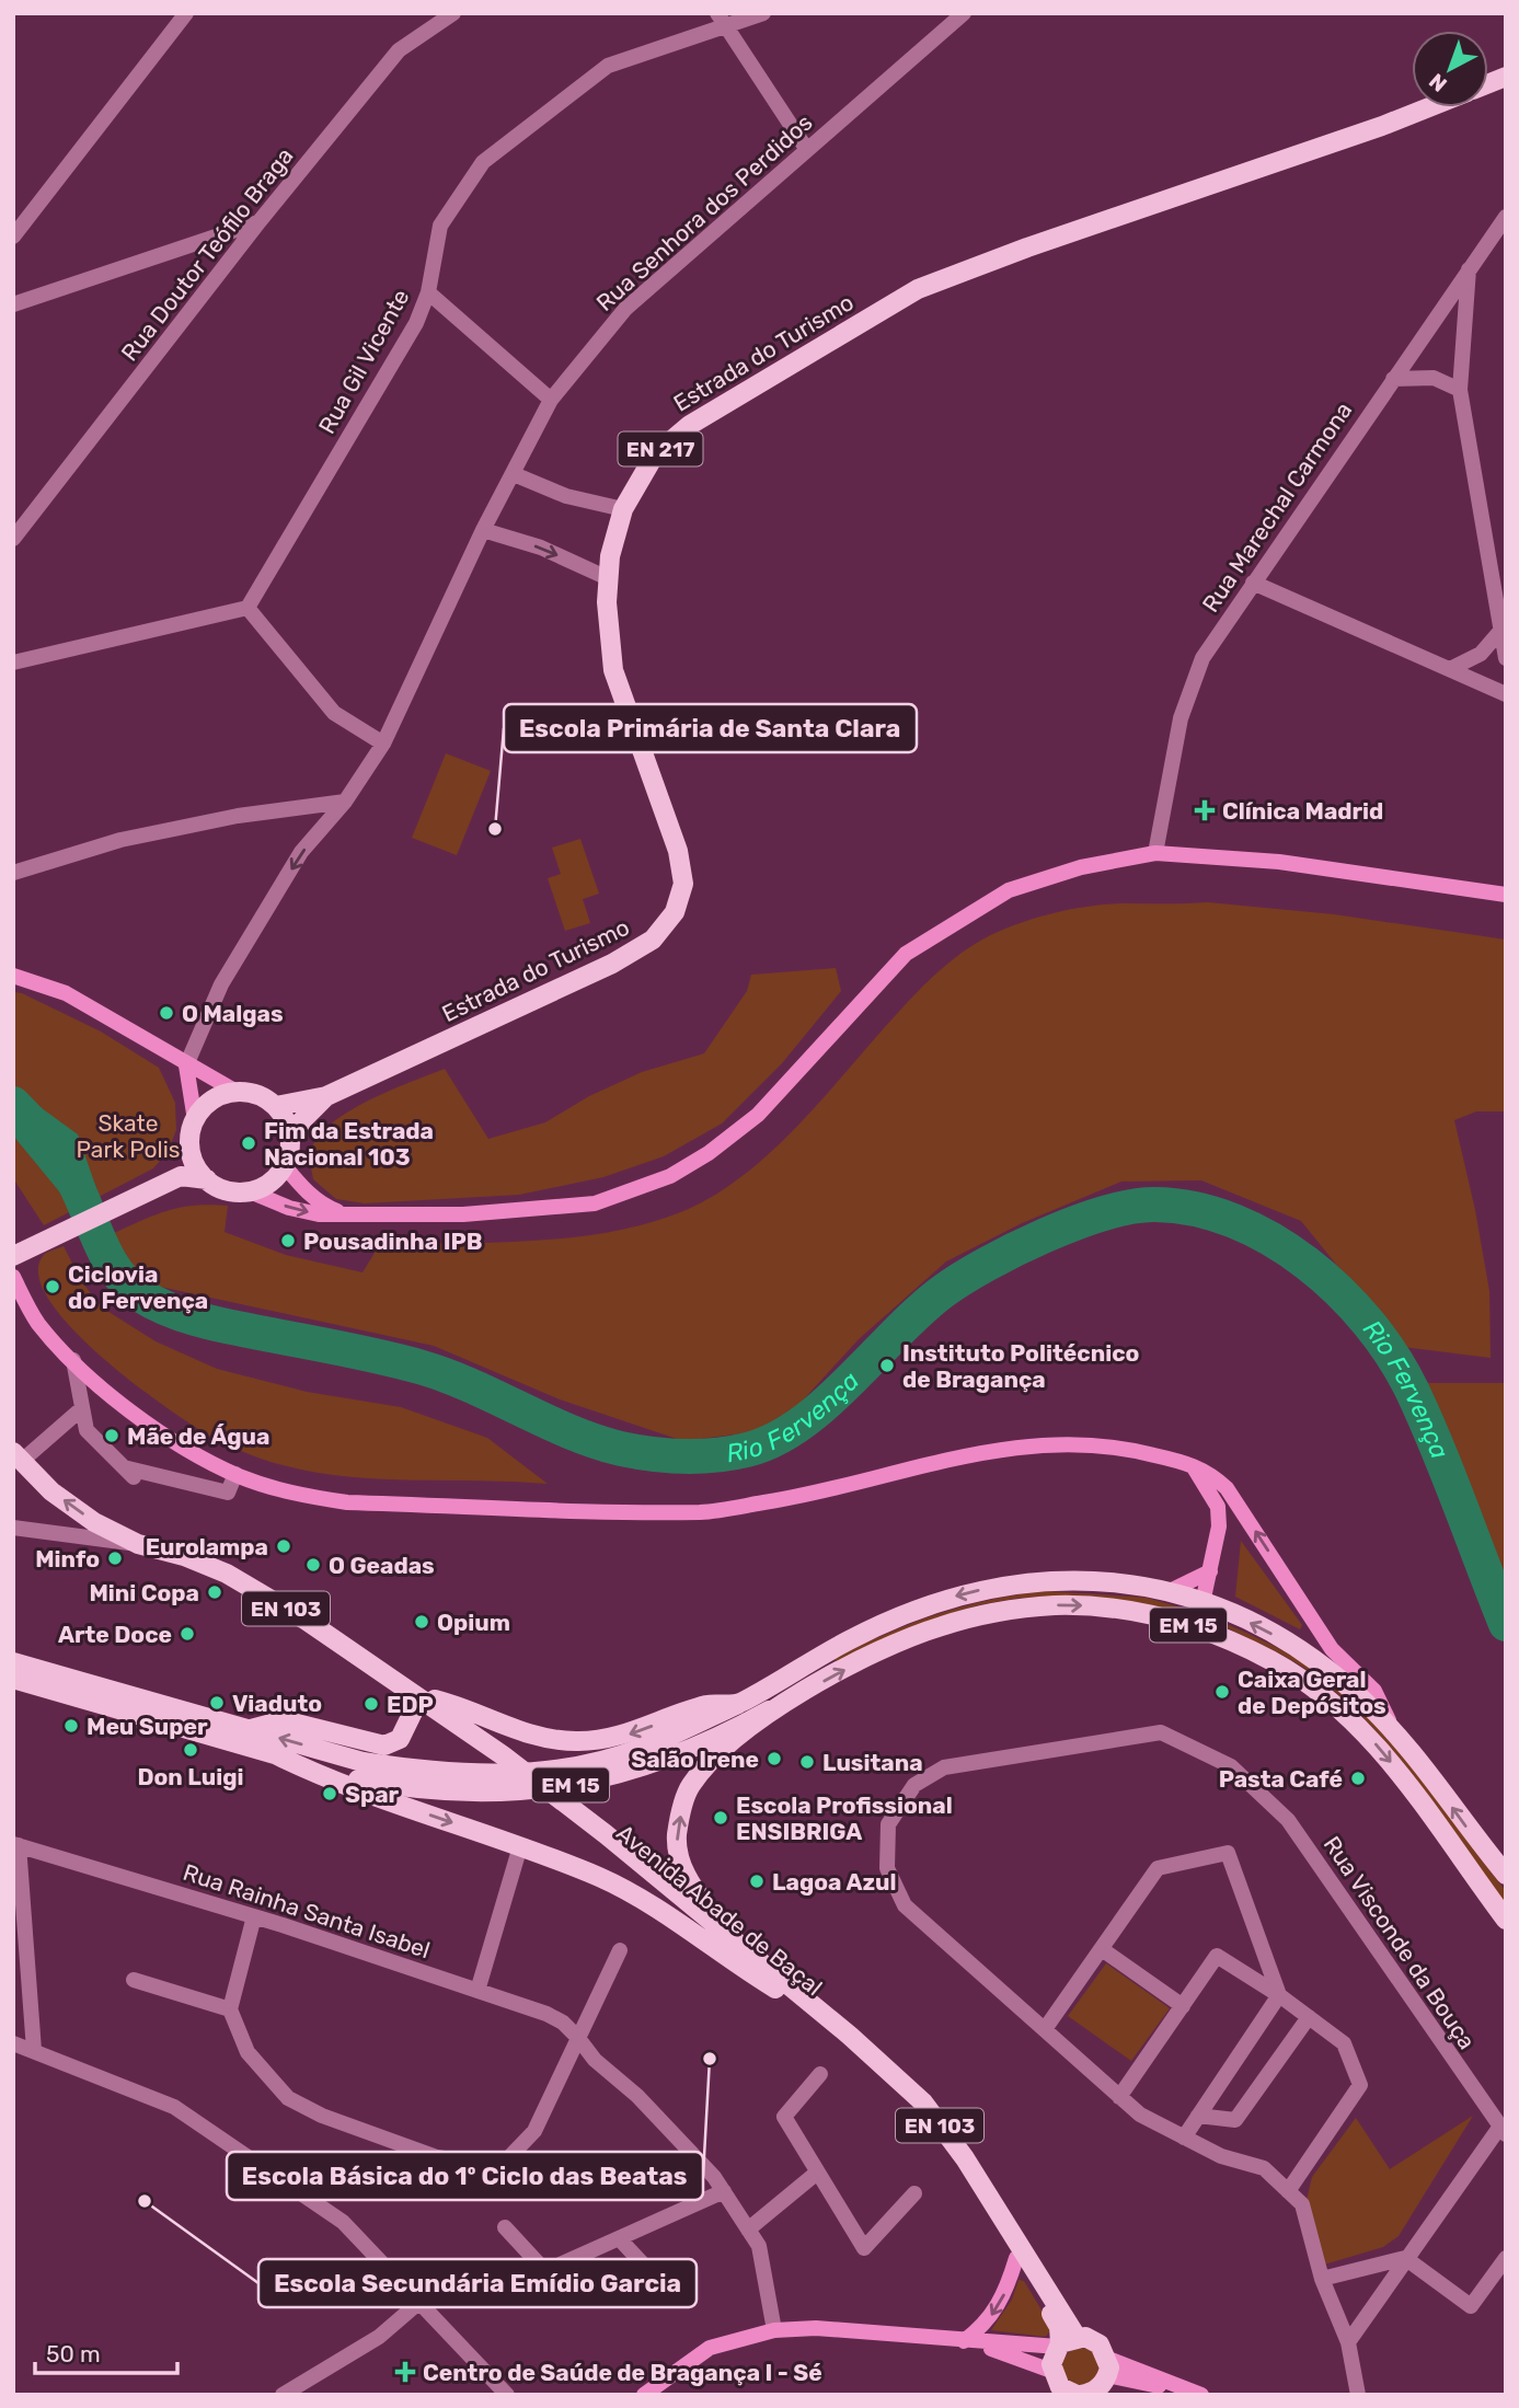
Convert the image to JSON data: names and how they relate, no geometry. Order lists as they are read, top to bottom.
{
  "streets": {
    "main road": [
      "Estrada do Turismo",
      "EN 217",
      "EN 103",
      "EM 15",
      "Avenida Abade de Baçal"
    ],
    "street": [
      "Rua Senhora dos Perdidos",
      "Rua Doutor Teófilo Braga",
      "Rua Gil Vicente",
      "Rua Marechal Carmona",
      "Rua Rainha Santa Isabel",
      "Rua Visconde da Bouça"
    ]
  },
  "crossings": [
    ["EN 103", "Avenida Abade de Baçal"]
  ],
  "water": ["Rio Fervença"],
  "parks": ["Skate Park Polis"],
  "places": {
    "health": ["Clínica Madrid", "Centro de Saúde de Bragança I - Sé"],
    "other": [
      "Escola Primária de Santa Clara",
      "O Malgas",
      "Fim da Estrada Nacional 103",
      "Pousadinha IPB",
      "Ciclovia do Fervença",
      "Instituto Politécnico de Bragança",
      "Mãe de Água",
      "Eurolampa",
      "Minfo",
      "O Geadas",
      "Mini Copa",
      "Opium",
      "Arte Doce",
      "Caixa Geral de Depósitos",
      "Viaduto",
      "EDP",
      "Meu Super",
      "Don Luigi",
      "Salão Irene",
      "Lusitana",
      "Pasta Café",
      "Spar",
      "Escola Profissional ENSIBRIGA",
      "Lagoa Azul",
      "Escola Básica do 1º Ciclo das Beatas",
      "Escola Secundária Emídio Garcia"
    ]
  },
  "scale_bar": "50 m",
  "north": "bottom left"
}
